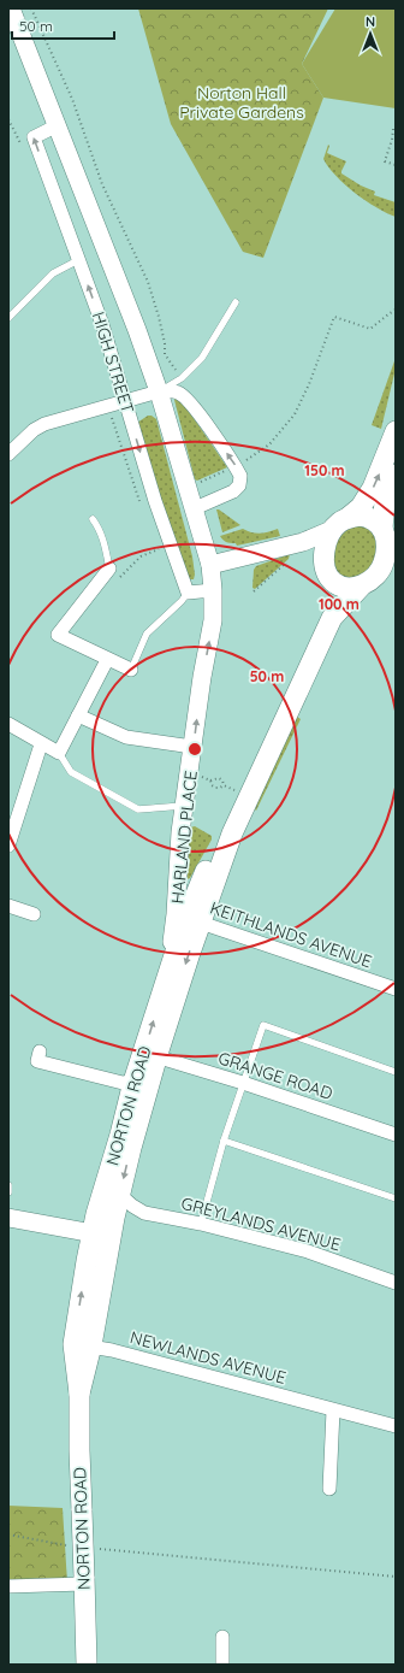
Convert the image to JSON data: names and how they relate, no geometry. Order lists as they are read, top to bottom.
{
  "streets": {
    "main road": ["HIGH STREET", "HARLAND PLACE", "NORTON ROAD"],
    "street": [
      "KEITHLANDS AVENUE",
      "GRANGE ROAD",
      "GREYLANDS AVENUE",
      "NEWLANDS AVENUE"
    ]
  },
  "crossings": [
    ["HIGH STREET", "HARLAND PLACE"],
    ["HARLAND PLACE", "KEITHLANDS AVENUE"],
    ["HARLAND PLACE", "NORTON ROAD"],
    ["KEITHLANDS AVENUE", "NORTON ROAD"],
    ["GRANGE ROAD", "NORTON ROAD"],
    ["NORTON ROAD", "GREYLANDS AVENUE"],
    ["NORTON ROAD", "NEWLANDS AVENUE"]
  ],
  "parks": ["Norton Hall Private Gardens"],
  "scale_bar": "50 m",
  "north": "top",
  "rings": ["150 m", "100 m", "50 m"]
}
